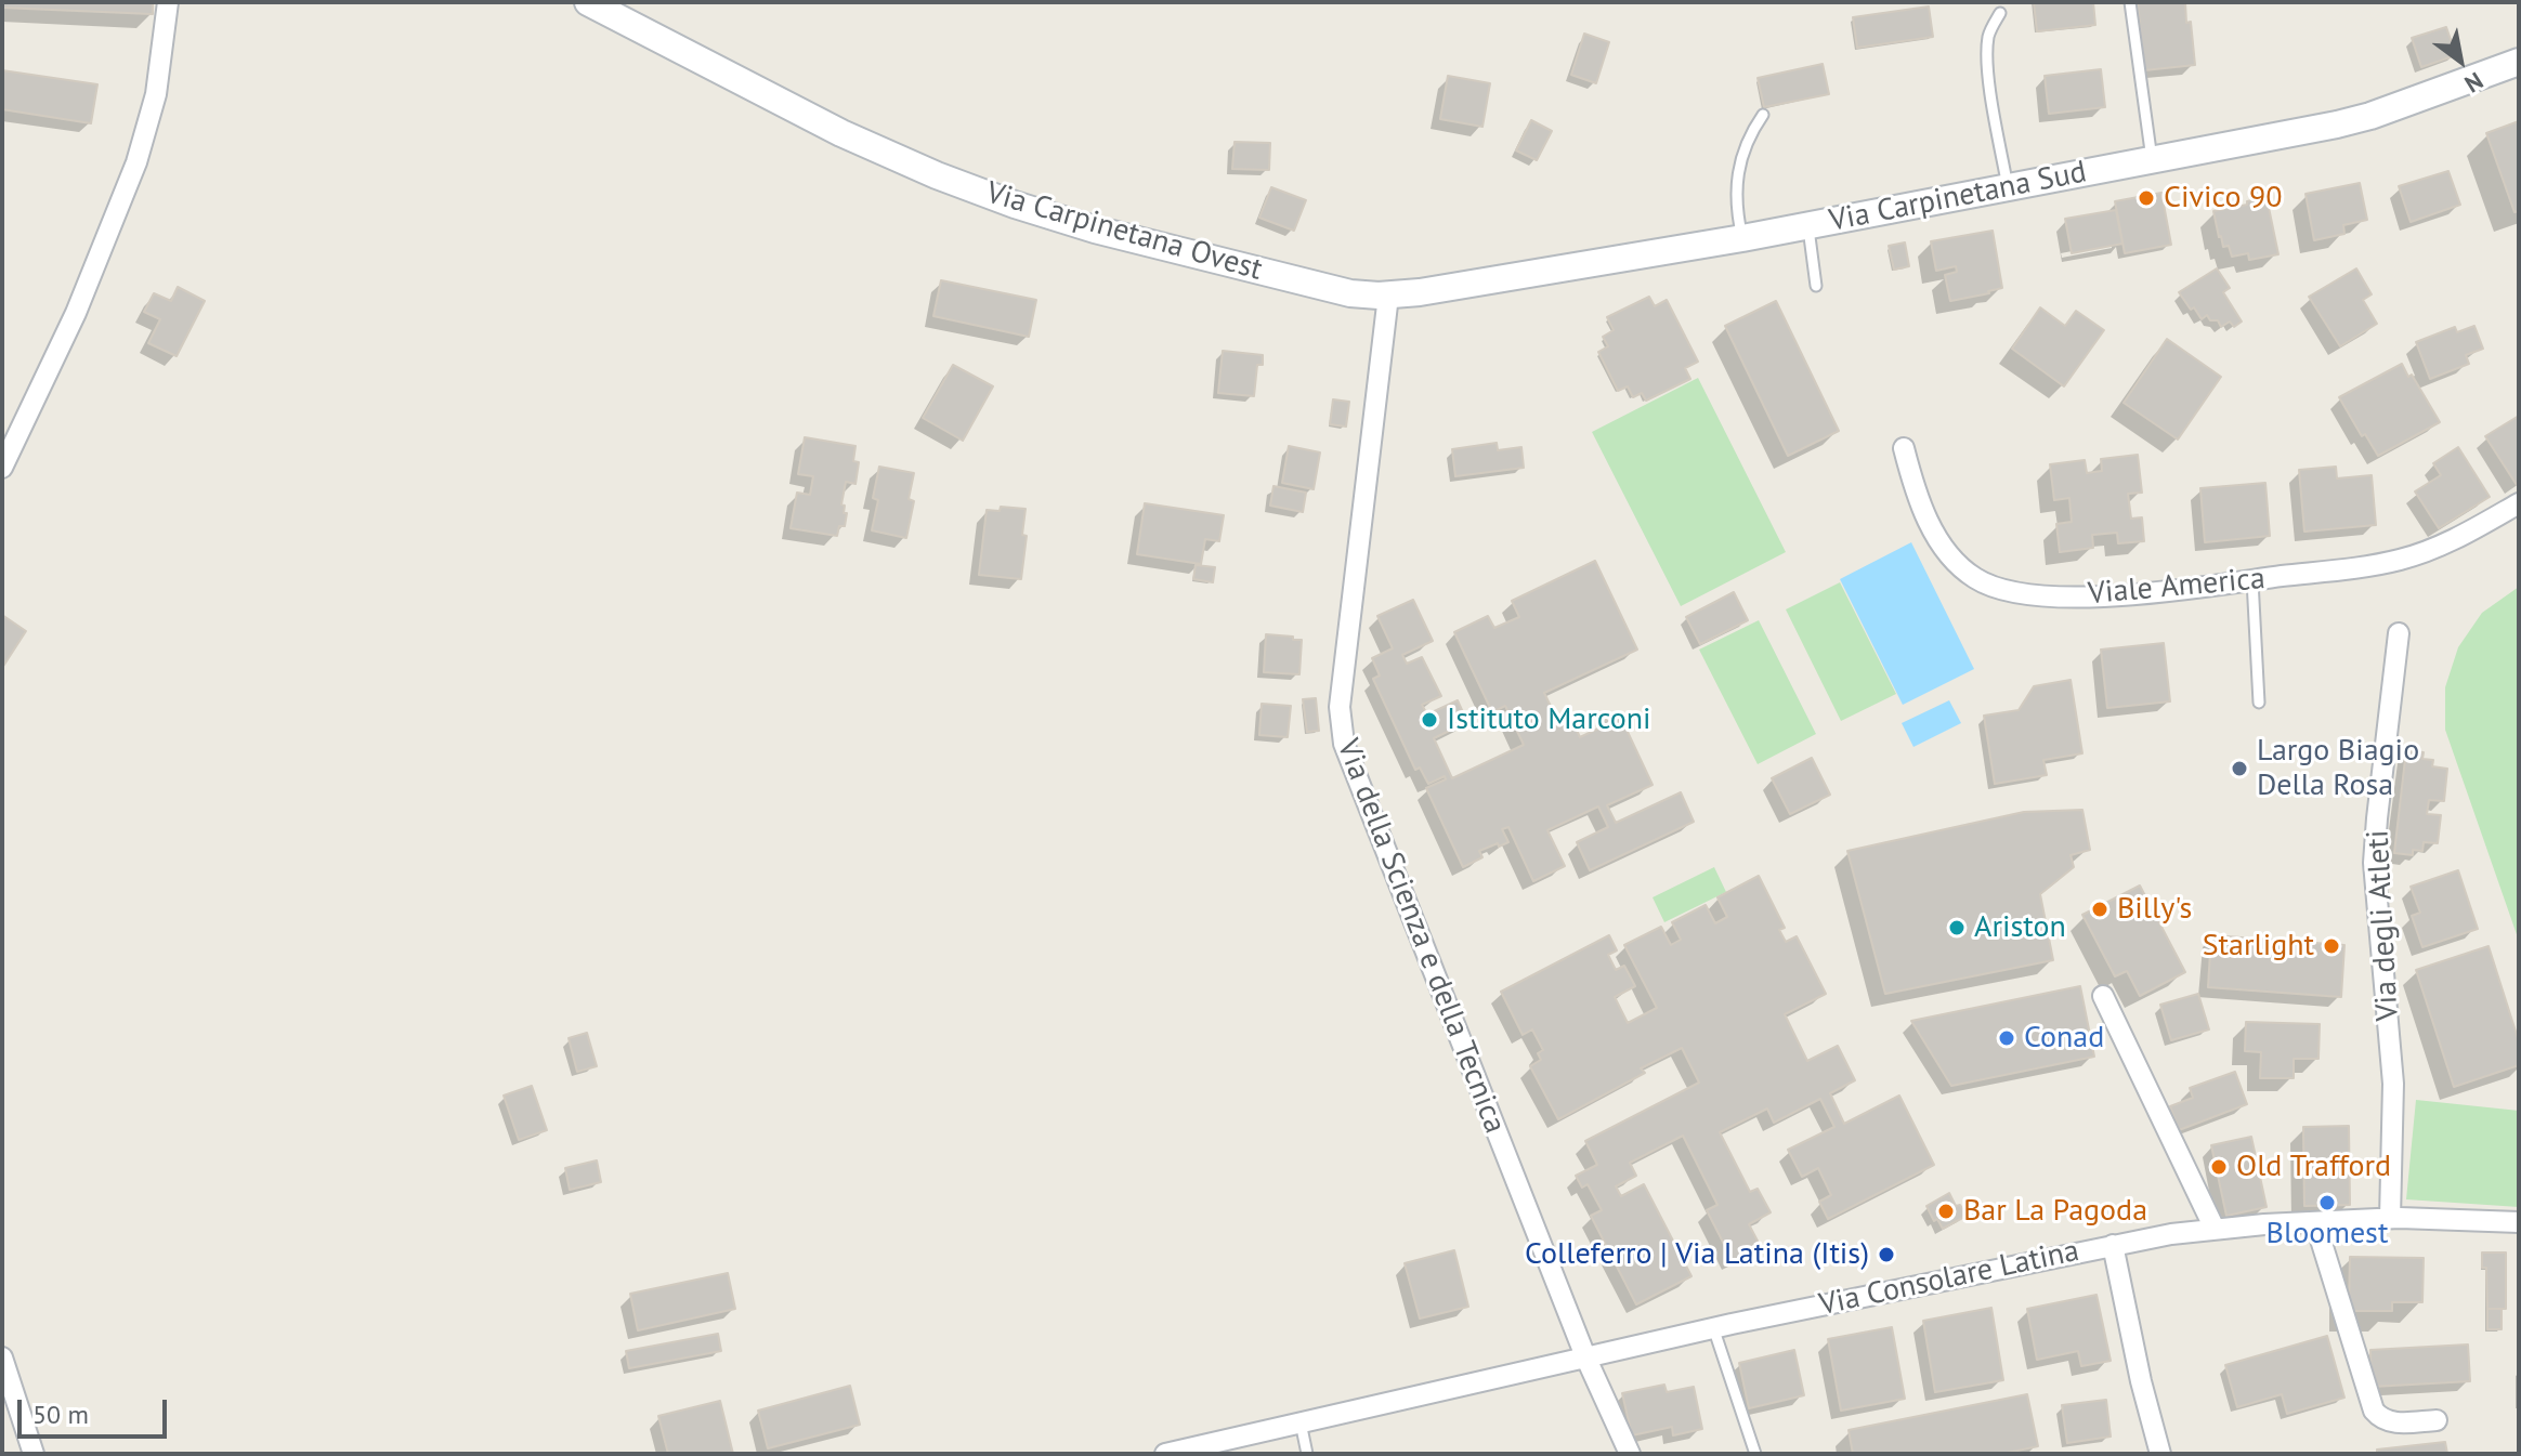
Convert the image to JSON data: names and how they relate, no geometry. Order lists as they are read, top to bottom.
{
  "streets": {
    "main road": ["Via Carpinetana Sud", "Via Carpinetana Ovest"],
    "street": [
      "Viale America",
      "Via degli Atleti",
      "Via della Scienza e della Tecnica",
      "Via Consolare Latina"
    ]
  },
  "crossings": [
    ["Via Carpinetana Sud", "Via Carpinetana Ovest"],
    ["Via Carpinetana Sud", "Via della Scienza e della Tecnica"],
    ["Via Carpinetana Ovest", "Via della Scienza e della Tecnica"],
    ["Via degli Atleti", "Via Consolare Latina"],
    ["Via della Scienza e della Tecnica", "Via Consolare Latina"]
  ],
  "places": [
    "Civico 90",
    "Istituto Marconi",
    "Largo Biagio Della Rosa",
    "Billy's",
    "Ariston",
    "Starlight",
    "Conad",
    "Old Trafford",
    "Bloomest",
    "Bar La Pagoda",
    "Colleferro | Via Latina (Itis)"
  ],
  "scale_bar": "50 m",
  "north": "bottom right"
}
